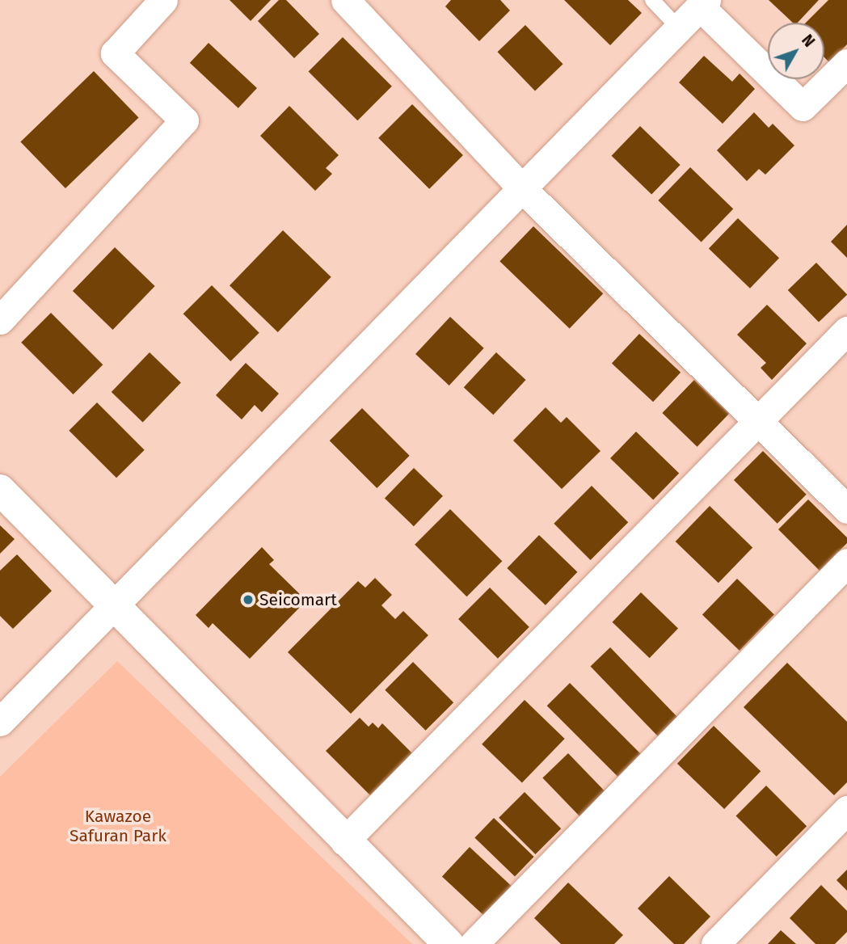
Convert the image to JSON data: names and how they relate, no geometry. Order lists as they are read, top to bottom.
{
  "parks": ["Kawazoe Safuran Park"],
  "places": ["Seicomart"],
  "north": "top right"
}
